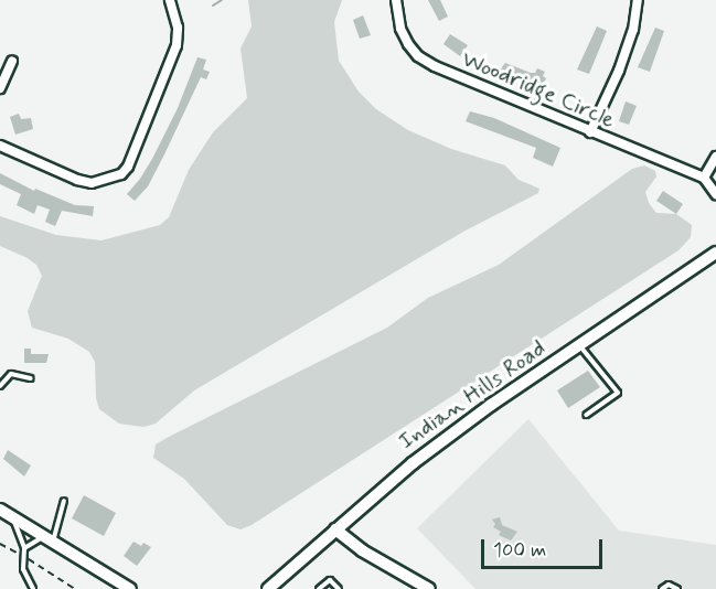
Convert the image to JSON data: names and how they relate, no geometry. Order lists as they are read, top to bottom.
{
  "streets": {
    "street": ["Woodridge Circle", "Indian Hills Road"]
  },
  "scale_bar": "100 m"
}
